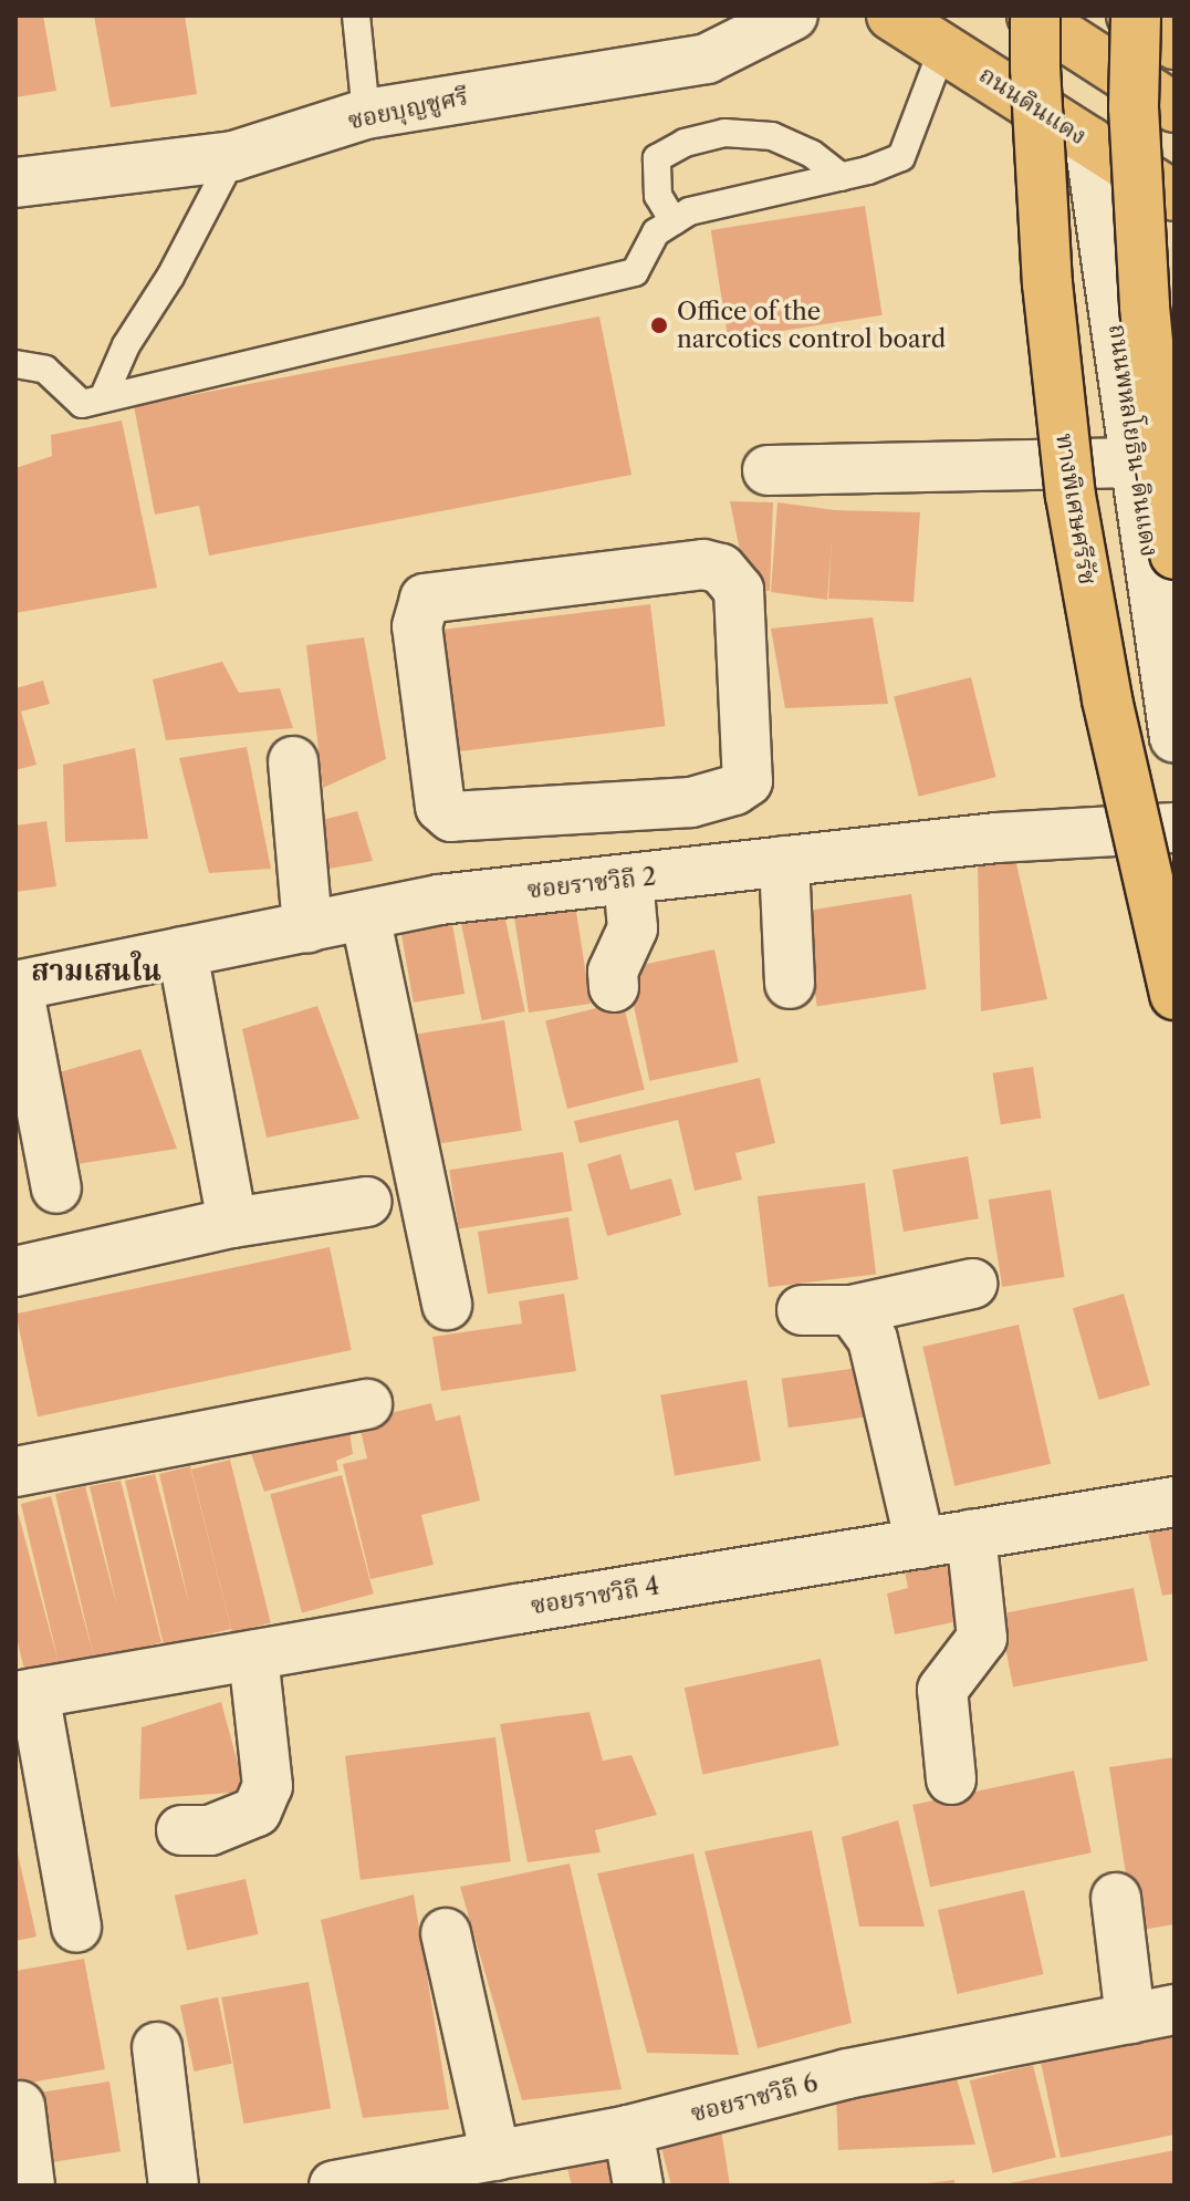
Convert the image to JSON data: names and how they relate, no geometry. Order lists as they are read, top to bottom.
{
  "streets": {
    "main road": ["ถนนดินแดง", "ทางพิเศษศรีรัช"],
    "street": [
      "ซอยบุญชูศรี",
      "ถนนพหลโยธิน-ดินแดง",
      "ซอยราชวิถี 2",
      "ซอยราชวิถี 4",
      "ซอยราชวิถี 6"
    ]
  },
  "crossings": [
    ["ถนนดินแดง", "ถนนพหลโยธิน-ดินแดง"]
  ],
  "districts": ["สามเสนใน"],
  "places": ["Office of the narcotics control board"]
}
